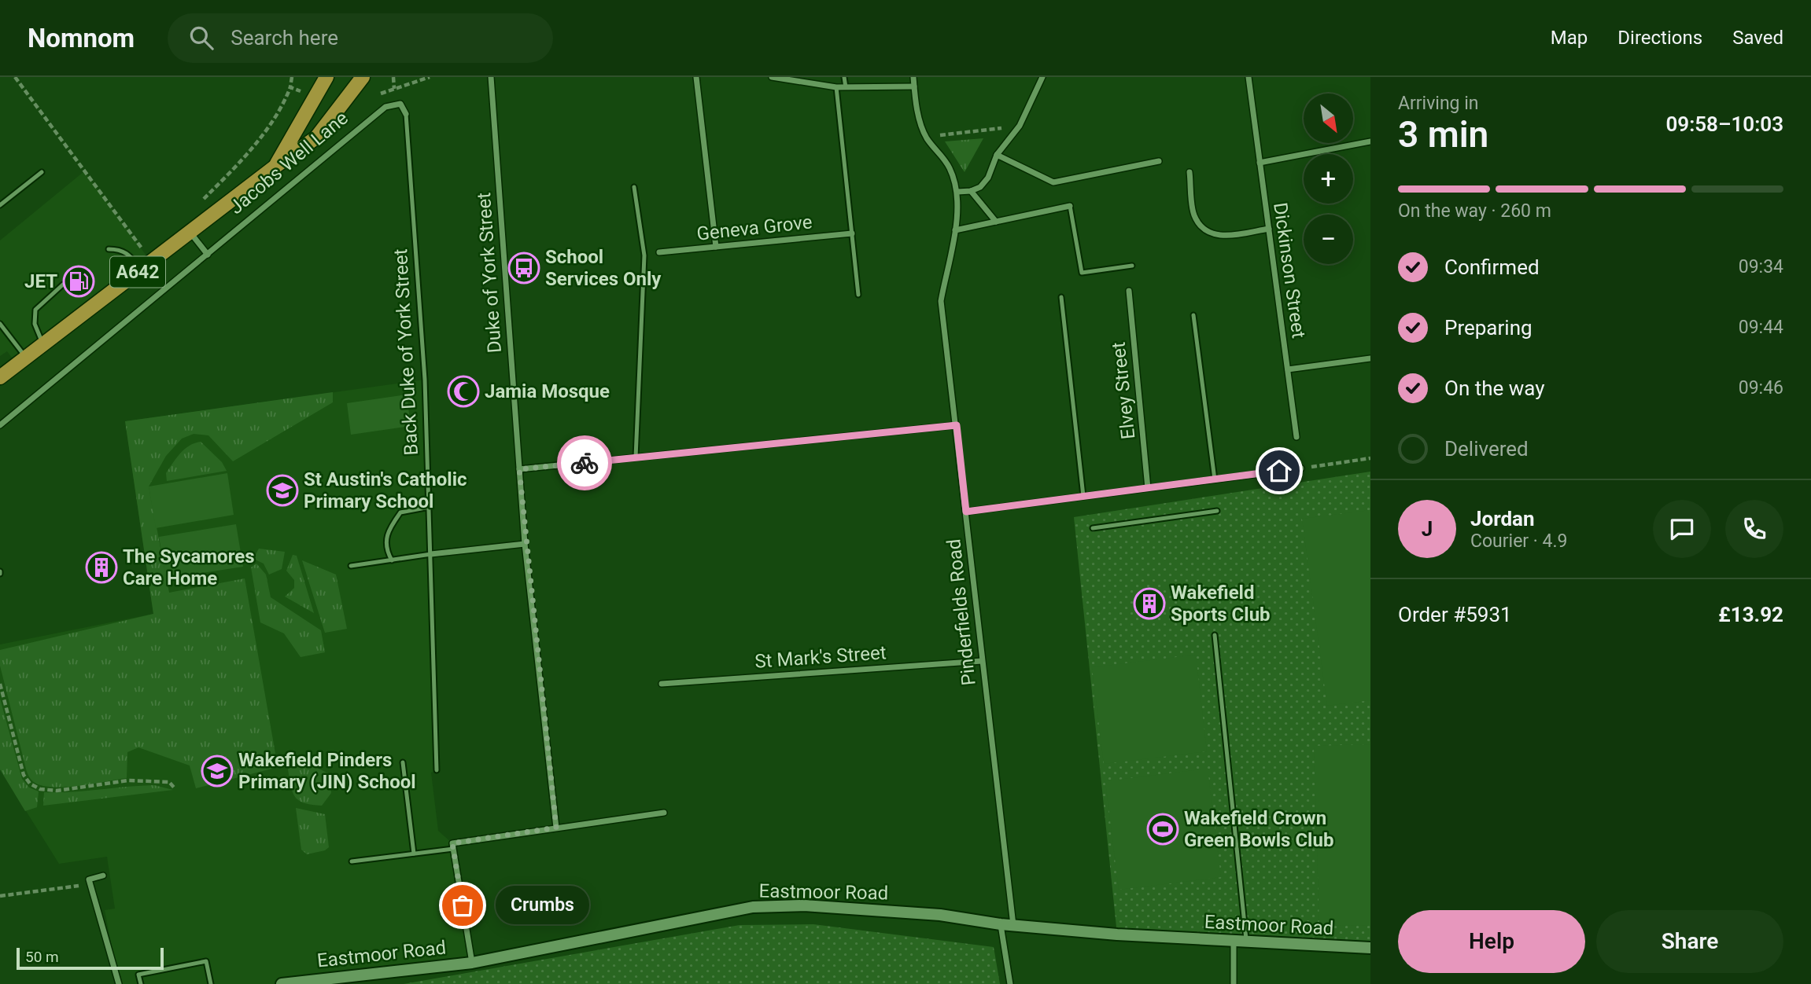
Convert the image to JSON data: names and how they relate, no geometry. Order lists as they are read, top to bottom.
{
  "streets": {
    "main road": ["Jacobs Well Lane", "A642"],
    "street": [
      "Geneva Grove",
      "Dickinson Street",
      "Duke of York Street",
      "Back Duke of York Street",
      "Elvey Street",
      "Pinderfields Road",
      "St Mark's Street",
      "Eastmoor Road"
    ]
  },
  "crossings": [
    ["Jacobs Well Lane", "Back Duke of York Street"],
    ["Pinderfields Road", "St Mark's Street"],
    ["Pinderfields Road", "Eastmoor Road"]
  ],
  "places": {
    "bus stop": ["School Services Only"],
    "fuel station": ["JET"],
    "mosque": ["Jamia Mosque"],
    "school or university": ["St Austin's Catholic Primary School", "Wakefield Pinders Primary (JIN) School"],
    "building": ["The Sycamores Care Home", "Wakefield Sports Club"],
    "sports": ["Wakefield Crown Green Bowls Club"],
    "other": ["Crumbs"]
  },
  "scale_bar": "50 m",
  "north": "bottom right",
  "page": {
    "header": "Nomnom",
    "search": "Search here",
    "nav": ["Map", "Directions", "Saved"],
    "heading": ["3 min", "Arriving in", "09:58–10:03"],
    "panel": [
      "Jordan",
      "Courier · 4.9",
      "Order #5931",
      "£13.92"
    ],
    "map_buttons": ["+", "−"],
    "bar": "On the way · 260 m",
    "list": [
      ["Confirmed", "09:34"],
      ["Preparing", "09:44"],
      ["On the way", "09:46"],
      "Delivered"
    ],
    "round": "J",
    "bubble": "Crumbs",
    "buttons": ["Help", "Share"],
    "scale": "50 m"
  }
}
